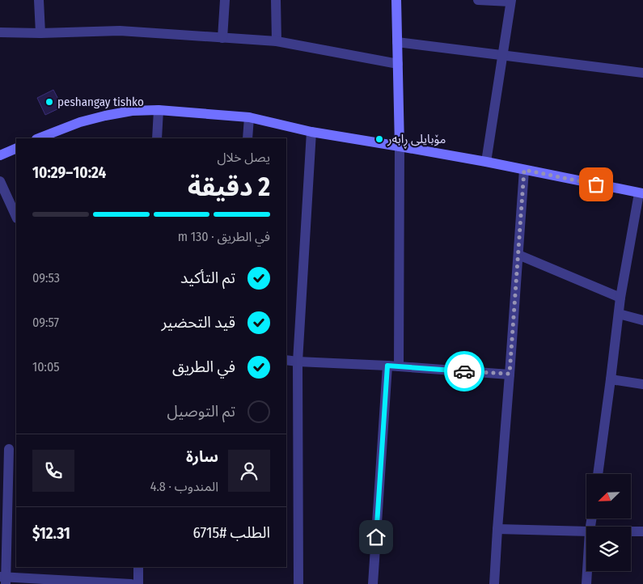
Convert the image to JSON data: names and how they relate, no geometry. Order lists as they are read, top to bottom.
{
  "places": ["peshangay tishko", "مۆبایلی ڕابەر"],
  "north": "bottom left",
  "page": {
    "heading": ["2 دقيقة", "يصل خلال", "10:24–10:29"],
    "panel": [
      "سارة",
      "المندوب · 4.8",
      "الطلب #6715",
      "$12.31"
    ],
    "bar": "في الطريق · 130 m",
    "list": [
      ["تم التأكيد", "09:53"],
      ["قيد التحضير", "09:57"],
      ["في الطريق", "10:05"],
      "تم التوصيل"
    ]
  }
}
